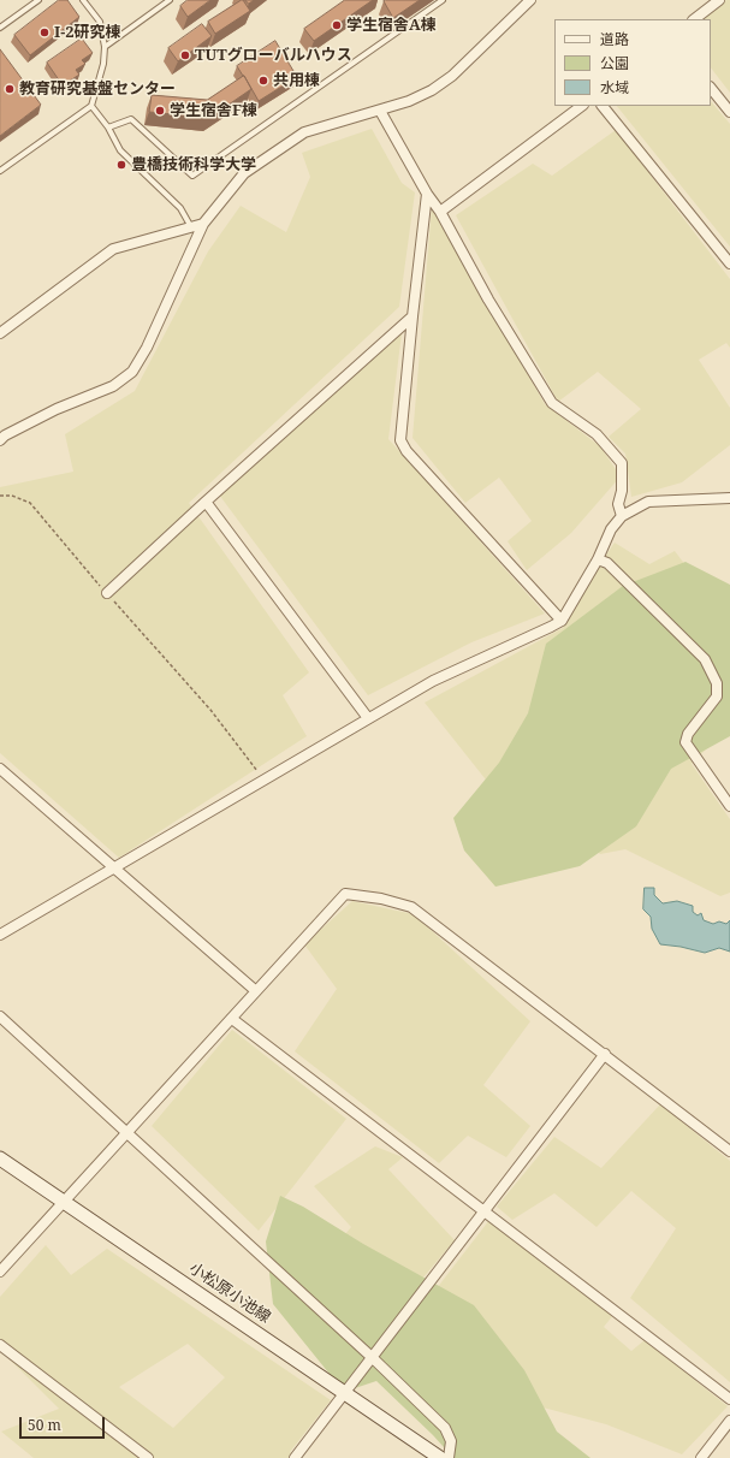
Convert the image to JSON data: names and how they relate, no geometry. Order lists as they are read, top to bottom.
{
  "streets": {
    "main road": ["小松原小池線"]
  },
  "places": [
    "学生宿舎A棟",
    "I-2研究棟",
    "TUTグローバルハウス",
    "共用棟",
    "教育研究基盤センター",
    "学生宿舎F棟",
    "豊橋技術科学大学"
  ],
  "legend": ["道路", "公園", "水域"],
  "scale_bar": "50 m"
}
